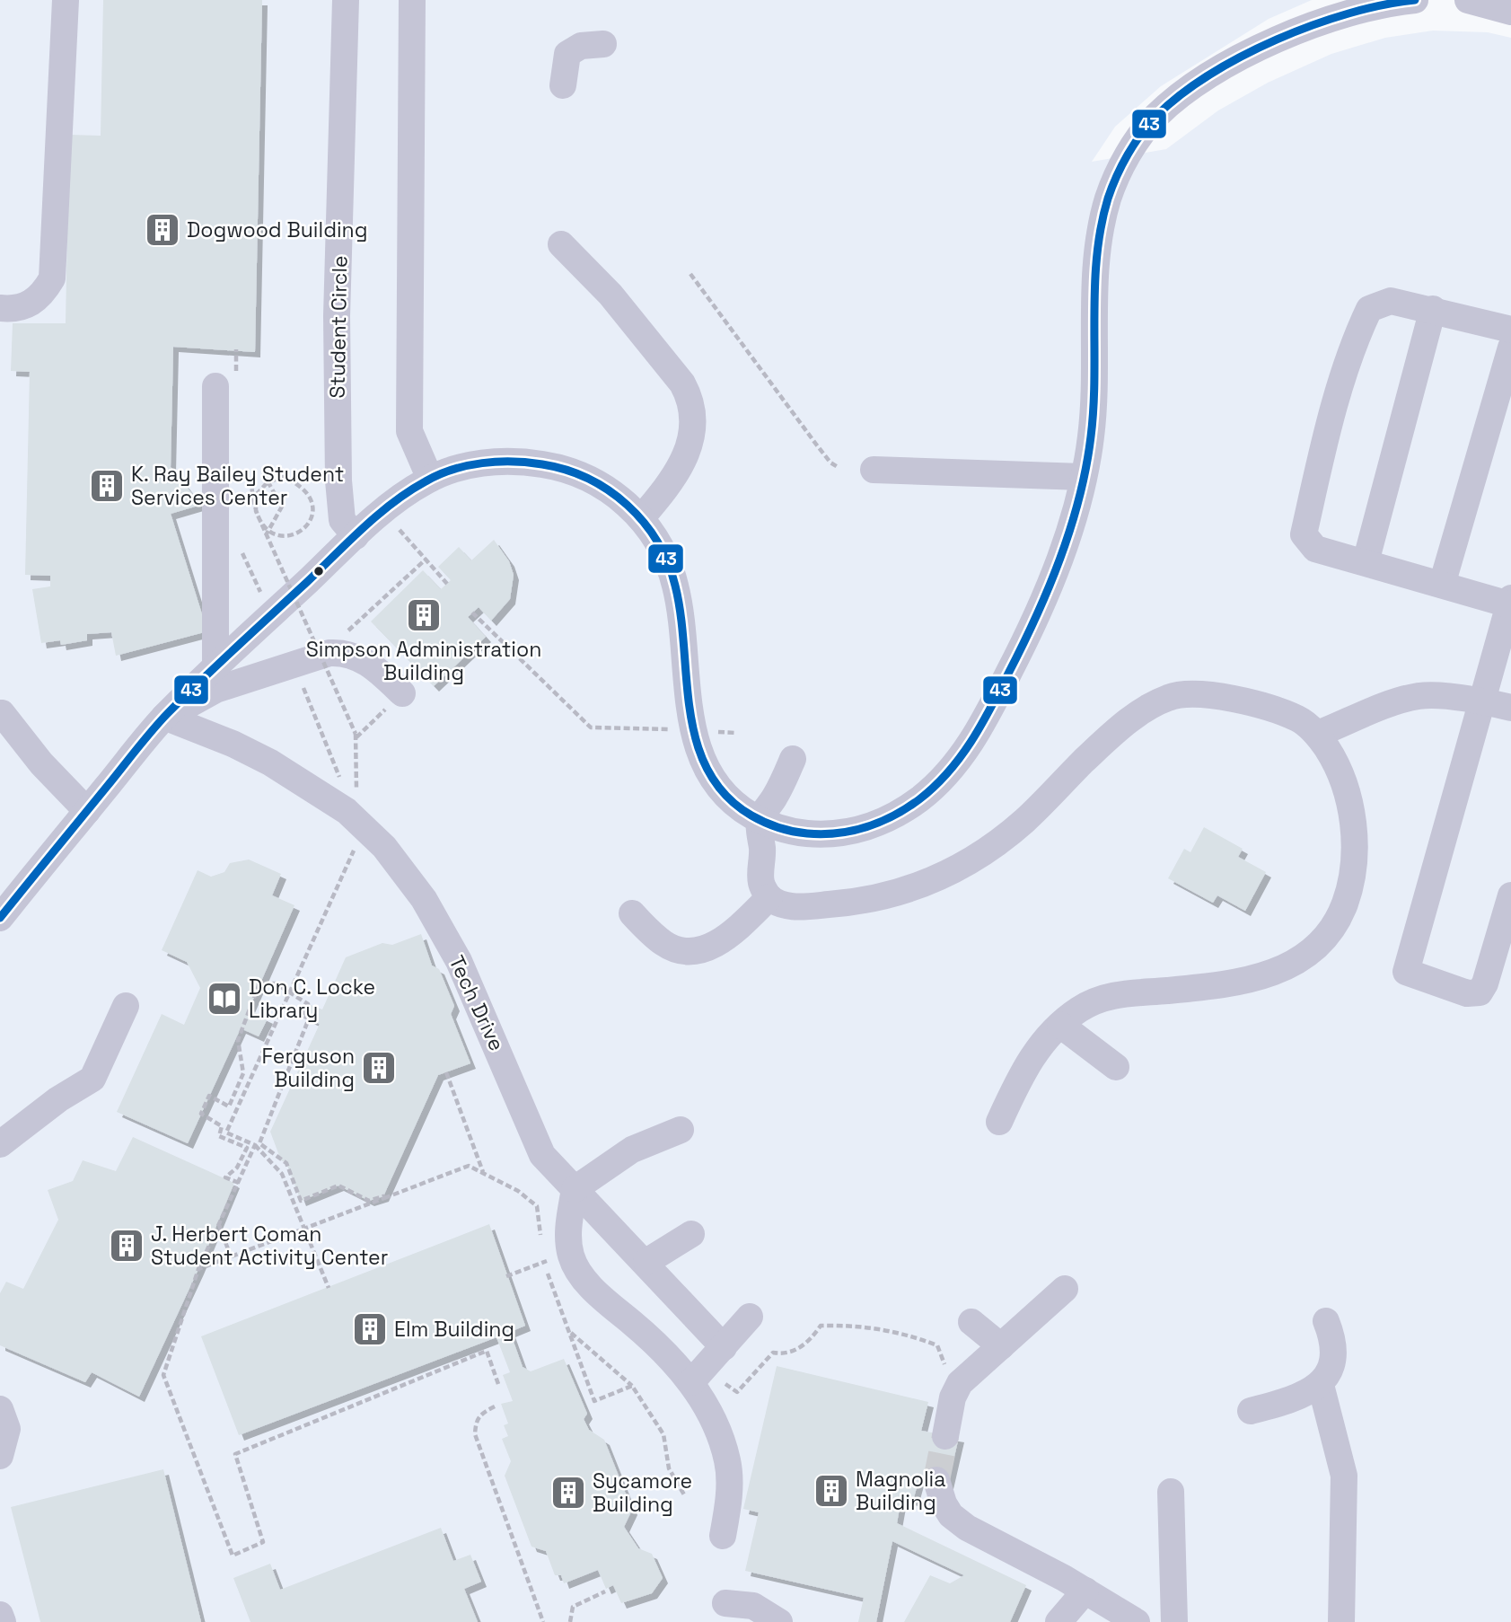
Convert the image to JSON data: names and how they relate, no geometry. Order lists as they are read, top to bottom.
{
  "streets": {
    "street": ["Student Circle", "Tech Drive"]
  },
  "places": {
    "building": [
      "Dogwood Building",
      "K. Ray Bailey Student Services Center",
      "Simpson Administration Building",
      "Ferguson Building",
      "J. Herbert Coman Student Activity Center",
      "Elm Building",
      "Magnolia Building",
      "Sycamore Building"
    ],
    "library": ["Don C. Locke Library"]
  },
  "lines": ["transit line 43"]
}
